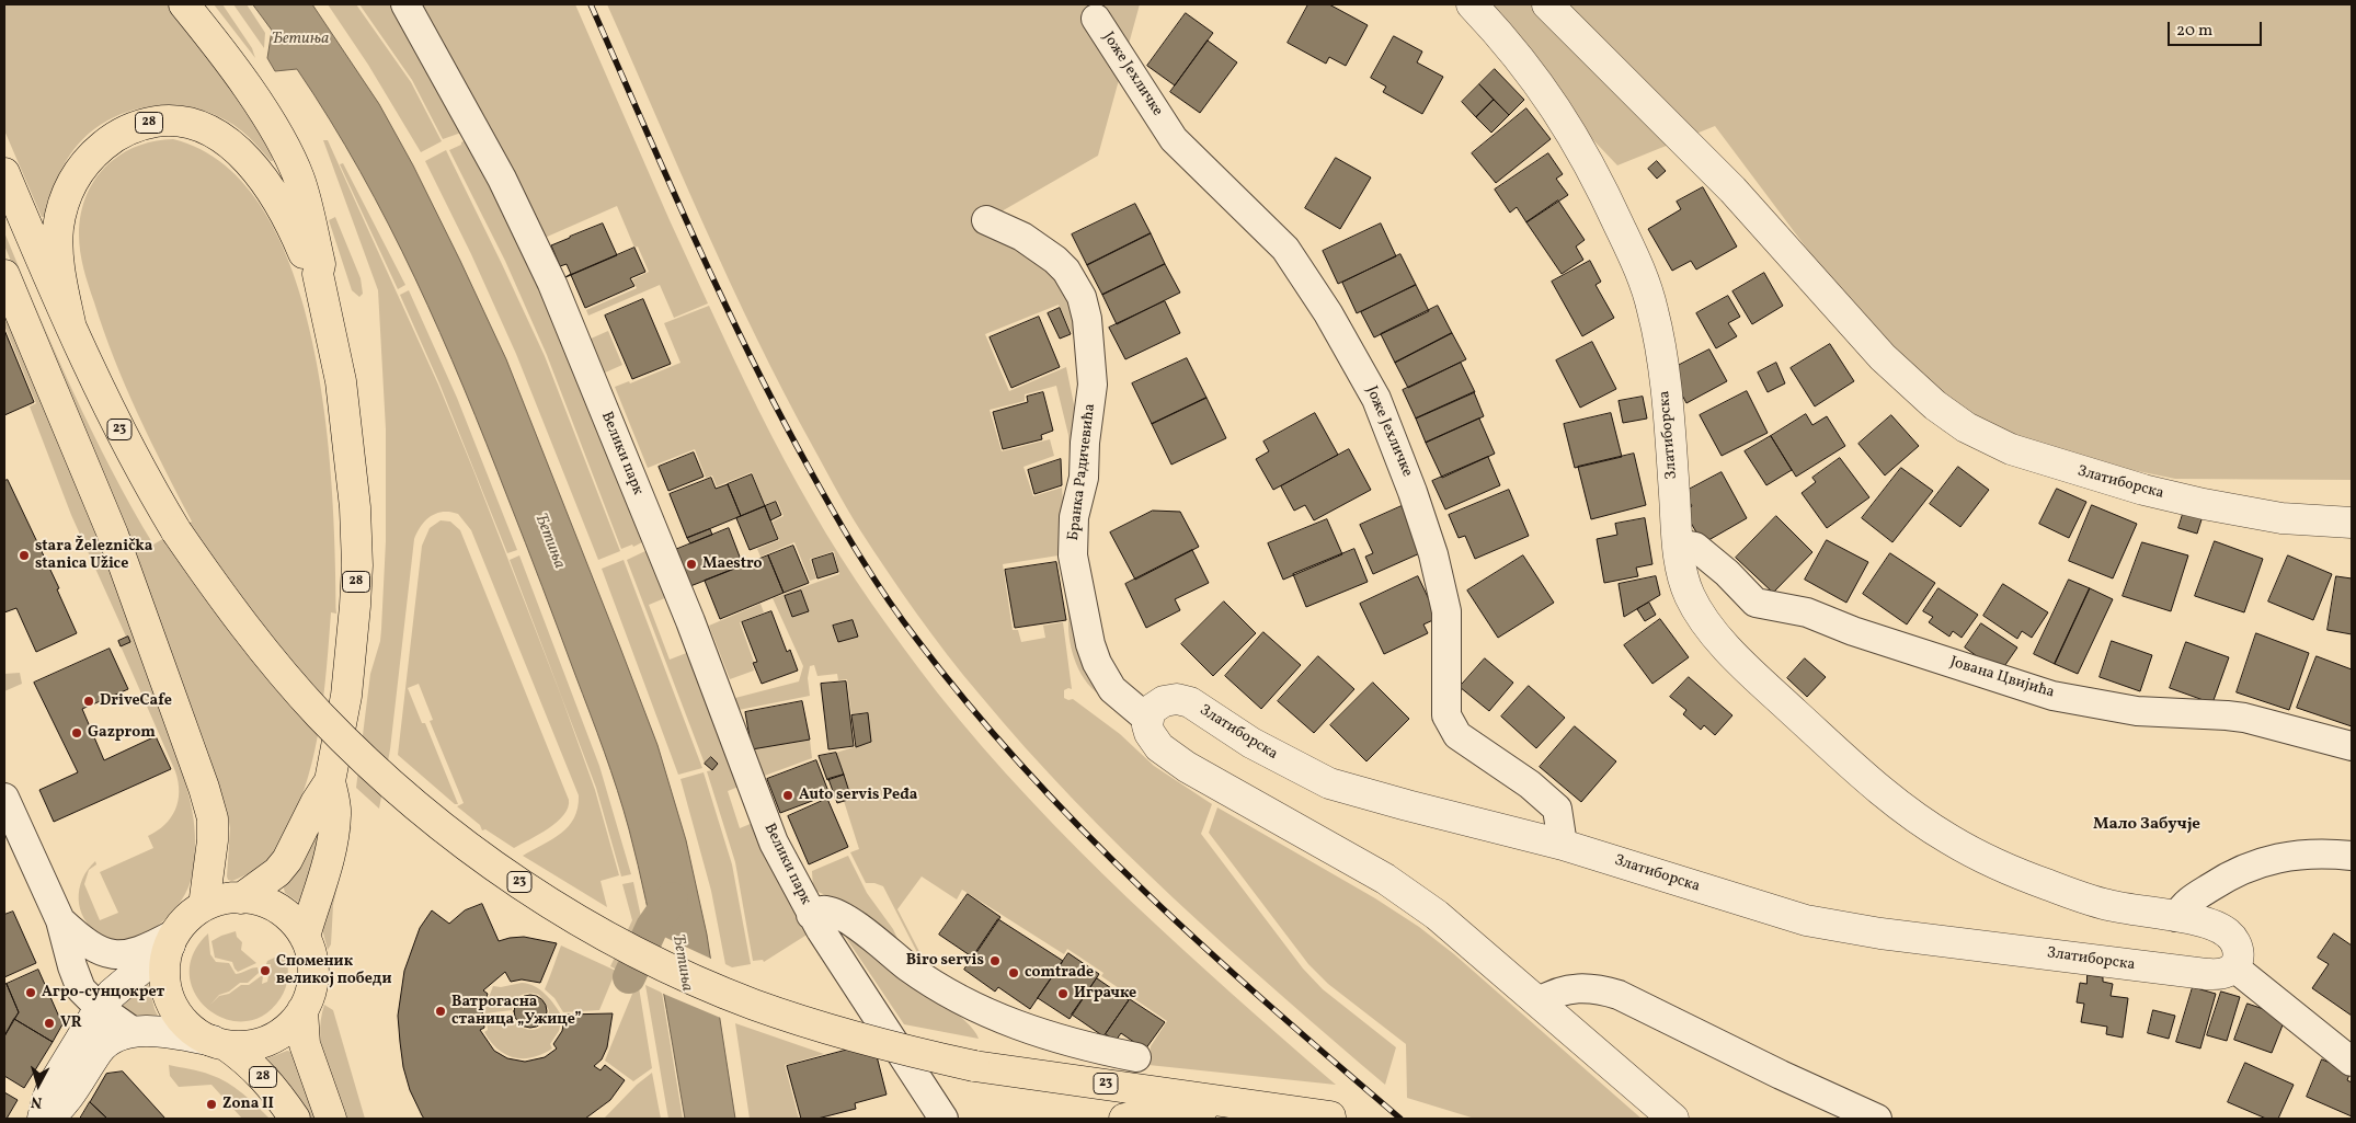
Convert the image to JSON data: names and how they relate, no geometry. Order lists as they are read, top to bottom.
{
  "streets": {
    "main road": ["28", "23"],
    "street": [
      "Јоже Јехличке",
      "Златиборска",
      "Велики парк",
      "Бранка Радичевића",
      "Јована Цвијића"
    ]
  },
  "crossings": [
    ["Јоже Јехличке", "Златиборска"],
    ["28", "23"],
    ["Златиборска", "Бранка Радичевића"],
    ["Златиборска", "Јована Цвијића"]
  ],
  "districts": ["Мало Забучје"],
  "water": ["Ђетиња"],
  "places": [
    "stara Železnička stanica Užice",
    "Maestro",
    "DriveCafe",
    "Gazprom",
    "Auto servis Peđa",
    "Biro servis",
    "Споменик великој победи",
    "comtrade",
    "Агро-сунцокрет",
    "Играчке",
    "Ватрогасна станица „Ужице”",
    "VR",
    "Zona II"
  ],
  "scale_bar": "20 m",
  "north": "bottom"
}
